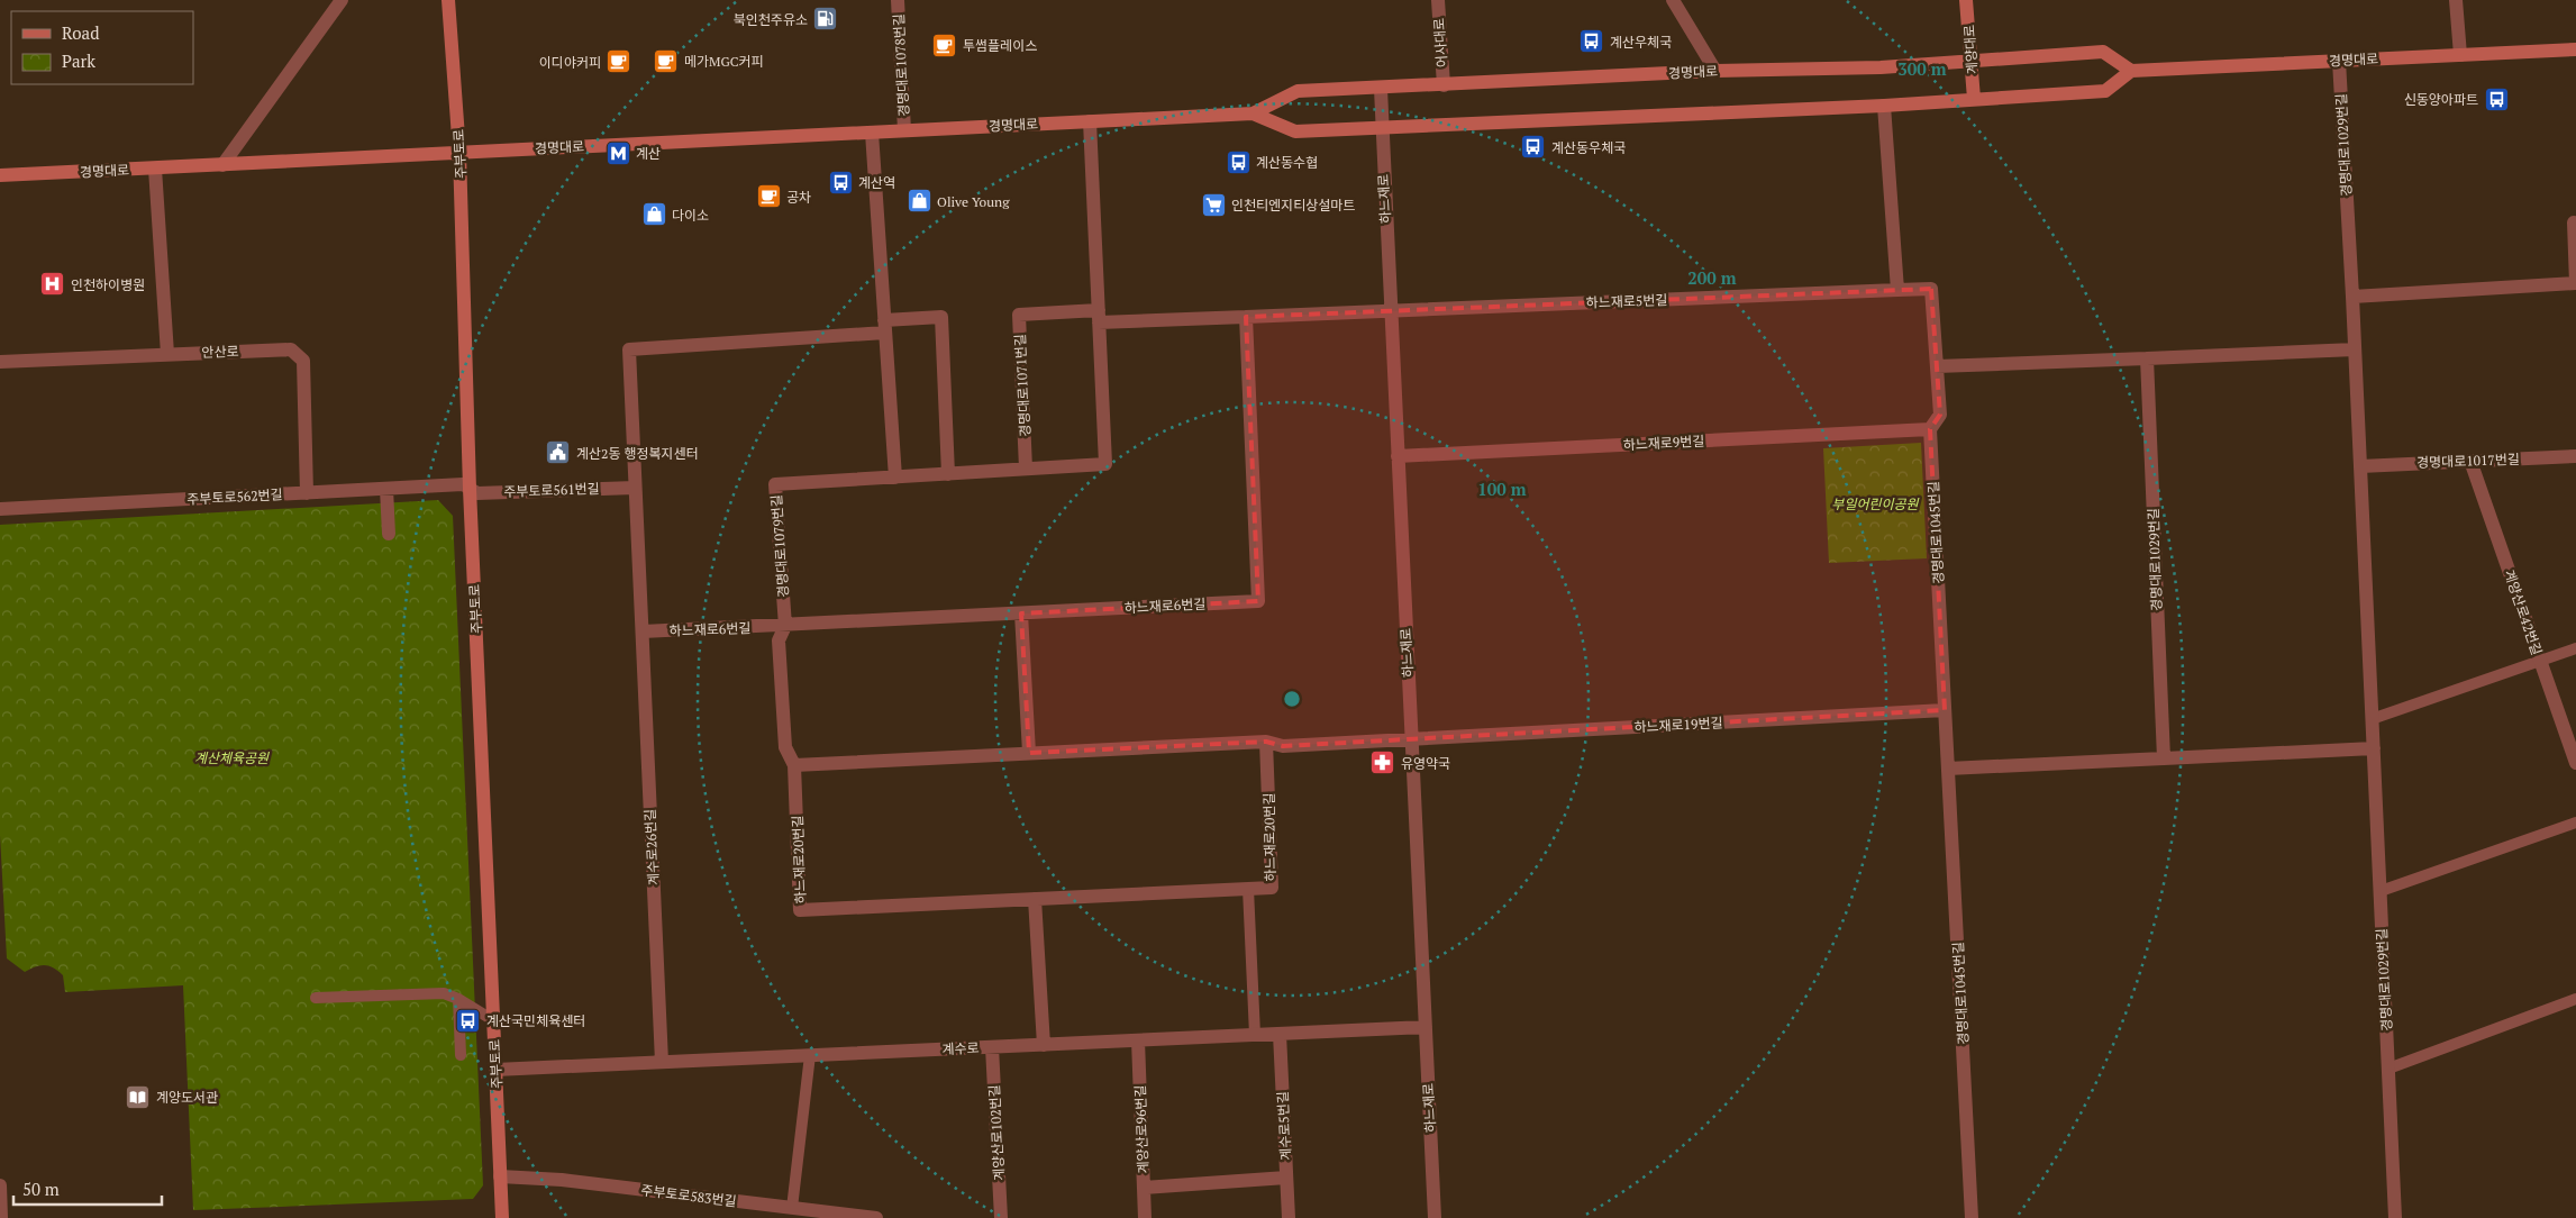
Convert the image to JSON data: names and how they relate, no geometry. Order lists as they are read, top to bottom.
{
  "streets": {
    "street": [
      "어사대로",
      "계양대로",
      "경명대로",
      "경명대로1078번길",
      "경명대로1029번길",
      "주부토로",
      "하느재로",
      "하느재로5번길",
      "안산로",
      "경명대로1071번길",
      "하느재로9번길",
      "경명대로1017번길",
      "주부토로561번길",
      "주부토로562번길",
      "경명대로1045번길",
      "경명대로1079번길",
      "하느재로6번길",
      "계양산로42번길",
      "하느재로19번길",
      "하느재로20번길",
      "계수로26번길",
      "계수로",
      "계수로5번길",
      "계양산로96번길",
      "계양산로102번길",
      "주부토로583번길"
    ]
  },
  "crossings": [
    ["어사대로", "경명대로"],
    ["계양대로", "경명대로"],
    ["경명대로", "경명대로1078번길"],
    ["경명대로", "경명대로1029번길"],
    ["경명대로", "주부토로"],
    ["경명대로", "하느재로"],
    ["경명대로1029번길", "경명대로1017번길"],
    ["주부토로", "주부토로561번길"],
    ["주부토로", "주부토로562번길"],
    ["주부토로", "계수로"],
    ["주부토로", "주부토로583번길"],
    ["하느재로", "하느재로5번길"],
    ["하느재로", "하느재로9번길"],
    ["하느재로", "하느재로19번길"],
    ["하느재로", "계수로"],
    ["하느재로5번길", "경명대로1045번길"],
    ["안산로", "주부토로562번길"],
    ["경명대로1071번길", "경명대로1079번길"],
    ["하느재로9번길", "경명대로1045번길"],
    ["경명대로1017번길", "계양산로42번길"],
    ["주부토로561번길", "주부토로562번길"],
    ["경명대로1045번길", "하느재로19번길"],
    ["경명대로1079번길", "하느재로6번길"],
    ["하느재로6번길", "계수로26번길"],
    ["계수로26번길", "계수로"],
    ["계수로", "계수로5번길"],
    ["계수로", "계양산로96번길"],
    ["계수로", "계양산로102번길"]
  ],
  "parks": ["부일어린이공원", "계산체육공원"],
  "places": {
    "fuel station": ["북인천주유소"],
    "bus stop": [
      "계산우체국",
      "신동양아파트",
      "계산동우체국",
      "계산동수협",
      "계산역",
      "계산국민체육센터"
    ],
    "cafe": [
      "투썸플레이스",
      "메가MGC커피",
      "이디야커피",
      "공차"
    ],
    "metro station": ["계산"],
    "shop": ["Olive Young", "다이소"],
    "supermarket": ["인천티엔지티상설마트"],
    "hospital": ["인천하이병원"],
    "public building": ["계산2동 행정복지센터"],
    "pharmacy": ["유영약국"],
    "library": ["계양도서관"]
  },
  "legend": ["Road", "Park"],
  "scale_bar": "50 m",
  "rings": ["300 m", "200 m", "100 m"]
}
